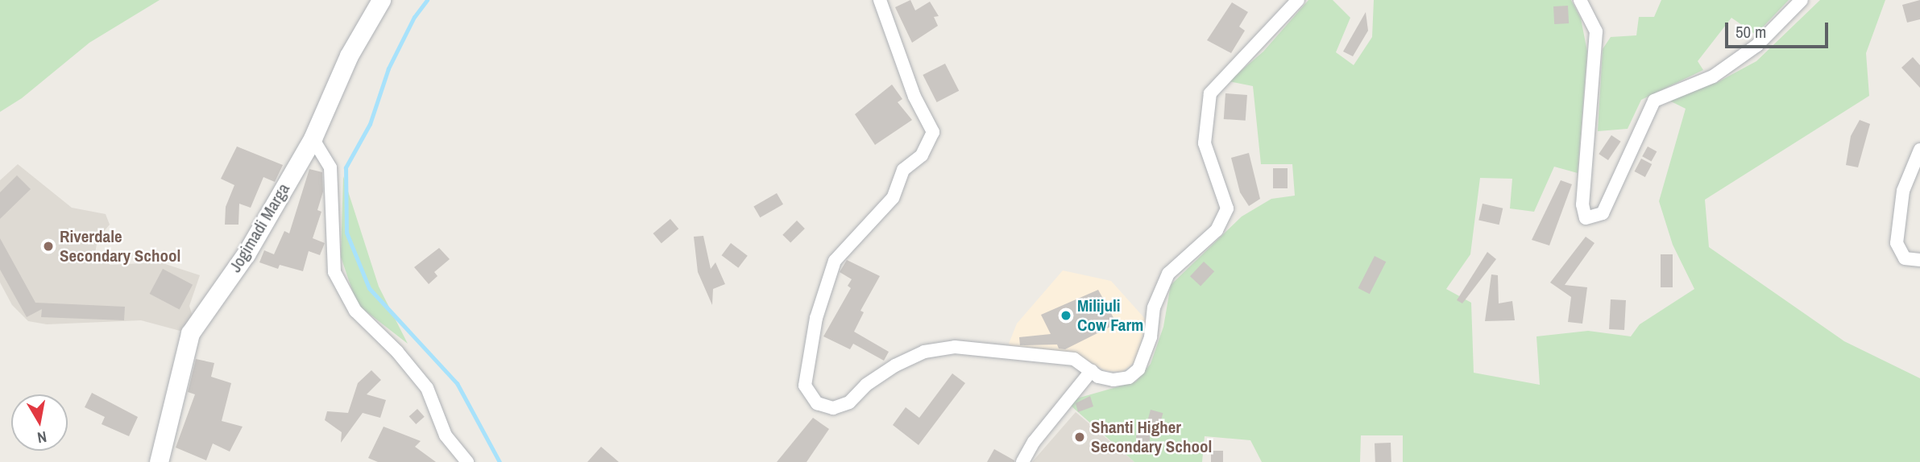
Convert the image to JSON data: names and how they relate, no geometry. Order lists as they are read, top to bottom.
{
  "streets": {
    "main road": ["Jogimadi Marga"]
  },
  "places": ["Riverdale Secondary School", "Milijuli Cow Farm", "Shanti Higher Secondary School"],
  "scale_bar": "50 m",
  "north": "bottom"
}
